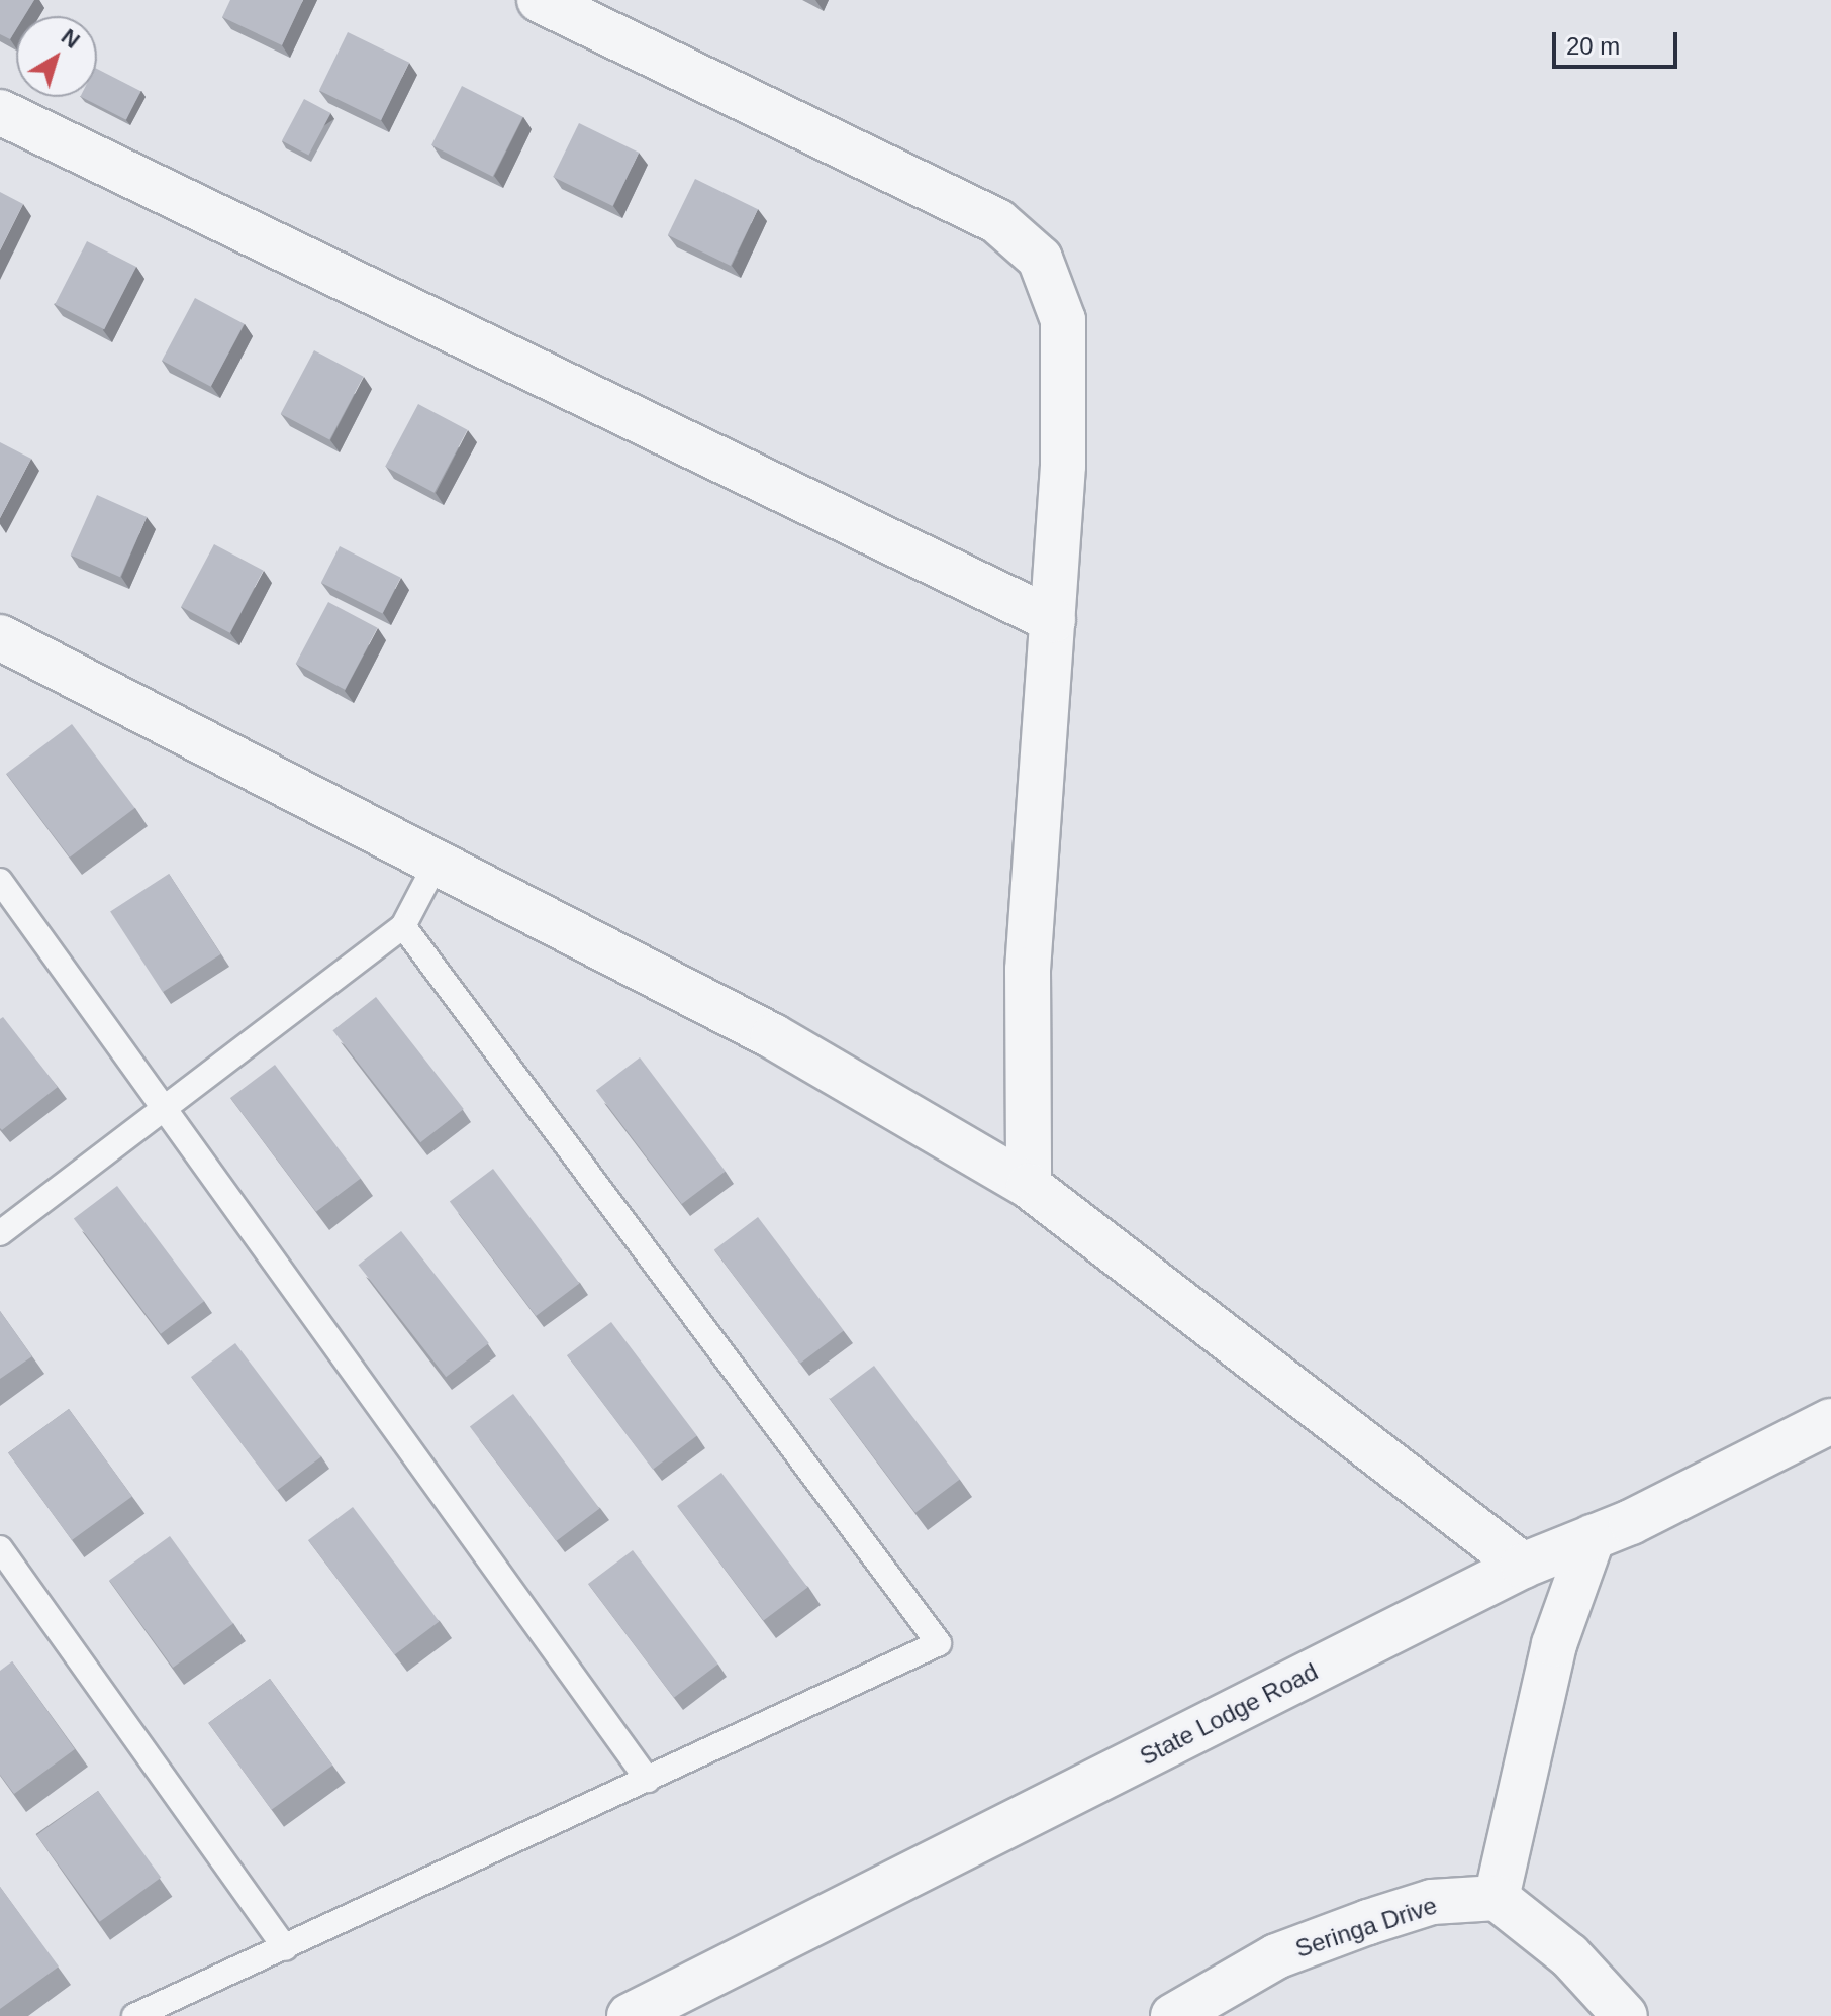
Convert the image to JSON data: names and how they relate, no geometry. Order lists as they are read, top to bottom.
{
  "streets": {
    "street": ["State Lodge Road", "Seringa Drive"]
  },
  "scale_bar": "20 m",
  "north": "top right"
}
